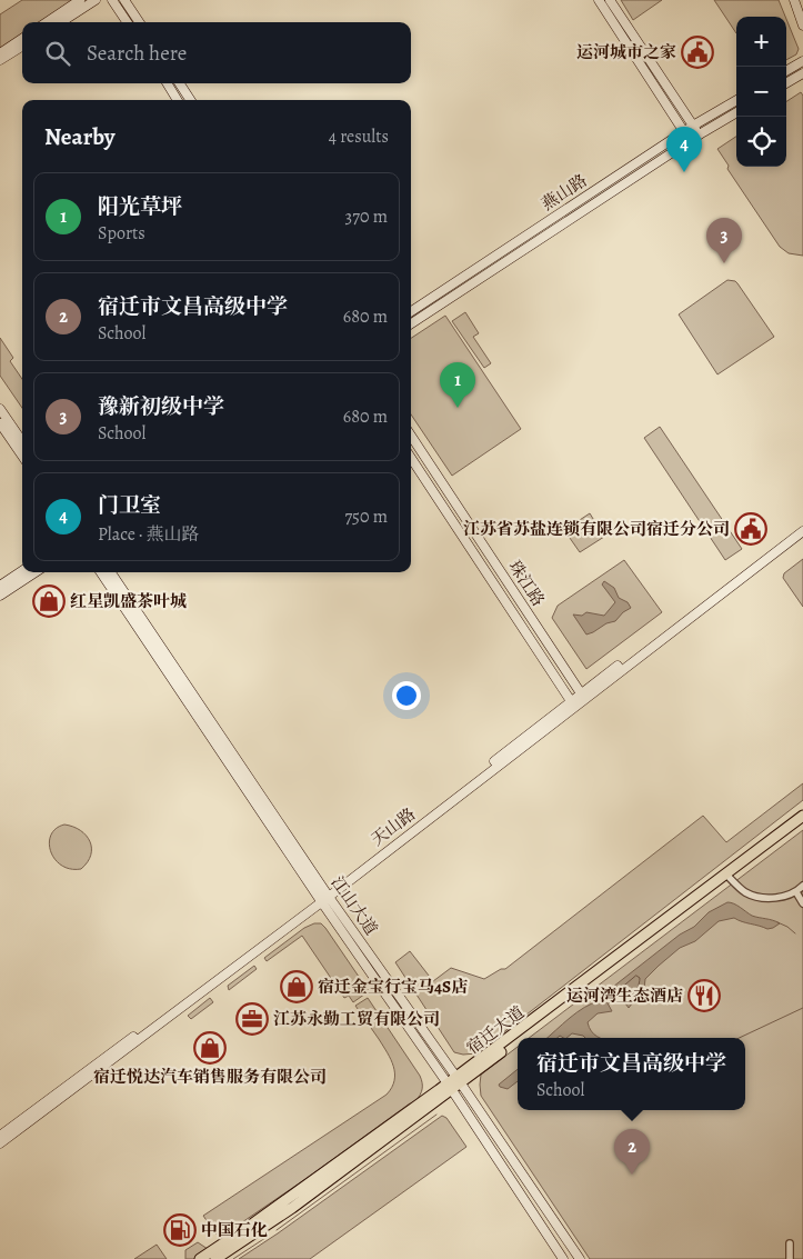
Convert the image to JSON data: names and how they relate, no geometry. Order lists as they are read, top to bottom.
{
  "streets": {
    "main road": ["宿迁大道"],
    "street": [
      "燕山路",
      "珠江路",
      "天山路",
      "江山大道"
    ]
  },
  "crossings": [
    ["珠江路", "天山路"],
    ["天山路", "江山大道"],
    ["江山大道", "宿迁大道"]
  ],
  "places": {
    "public building": ["运河城市之家", "江苏省苏盐连锁有限公司宿迁分公司"],
    "shop": ["红星凯盛茶叶城", "宿迁金宝行宝马4S店", "宿迁悦达汽车销售服务有限公司"],
    "restaurant": ["运河湾生态酒店"],
    "office": ["江苏永勤工贸有限公司"],
    "fuel station": ["中国石化"]
  },
  "page": {
    "map_buttons": ["+", "−"],
    "search": "Search here",
    "heading": ["Nearby", "4 results"],
    "pins": [
      "4",
      "3",
      "1",
      "2"
    ],
    "list": [
      {
        "mark": "1",
        "name": "阳光草坪",
        "note": "Sports",
        "value": "370 m"
      },
      {
        "mark": "2",
        "name": "宿迁市文昌高级中学",
        "note": "School",
        "value": "680 m"
      },
      {
        "mark": "3",
        "name": "豫新初级中学",
        "note": "School",
        "value": "680 m"
      },
      {
        "mark": "4",
        "name": "门卫室",
        "note": "Place · 燕山路",
        "value": "750 m"
      }
    ],
    "popup": ["宿迁市文昌高级中学", "School"]
  }
}
